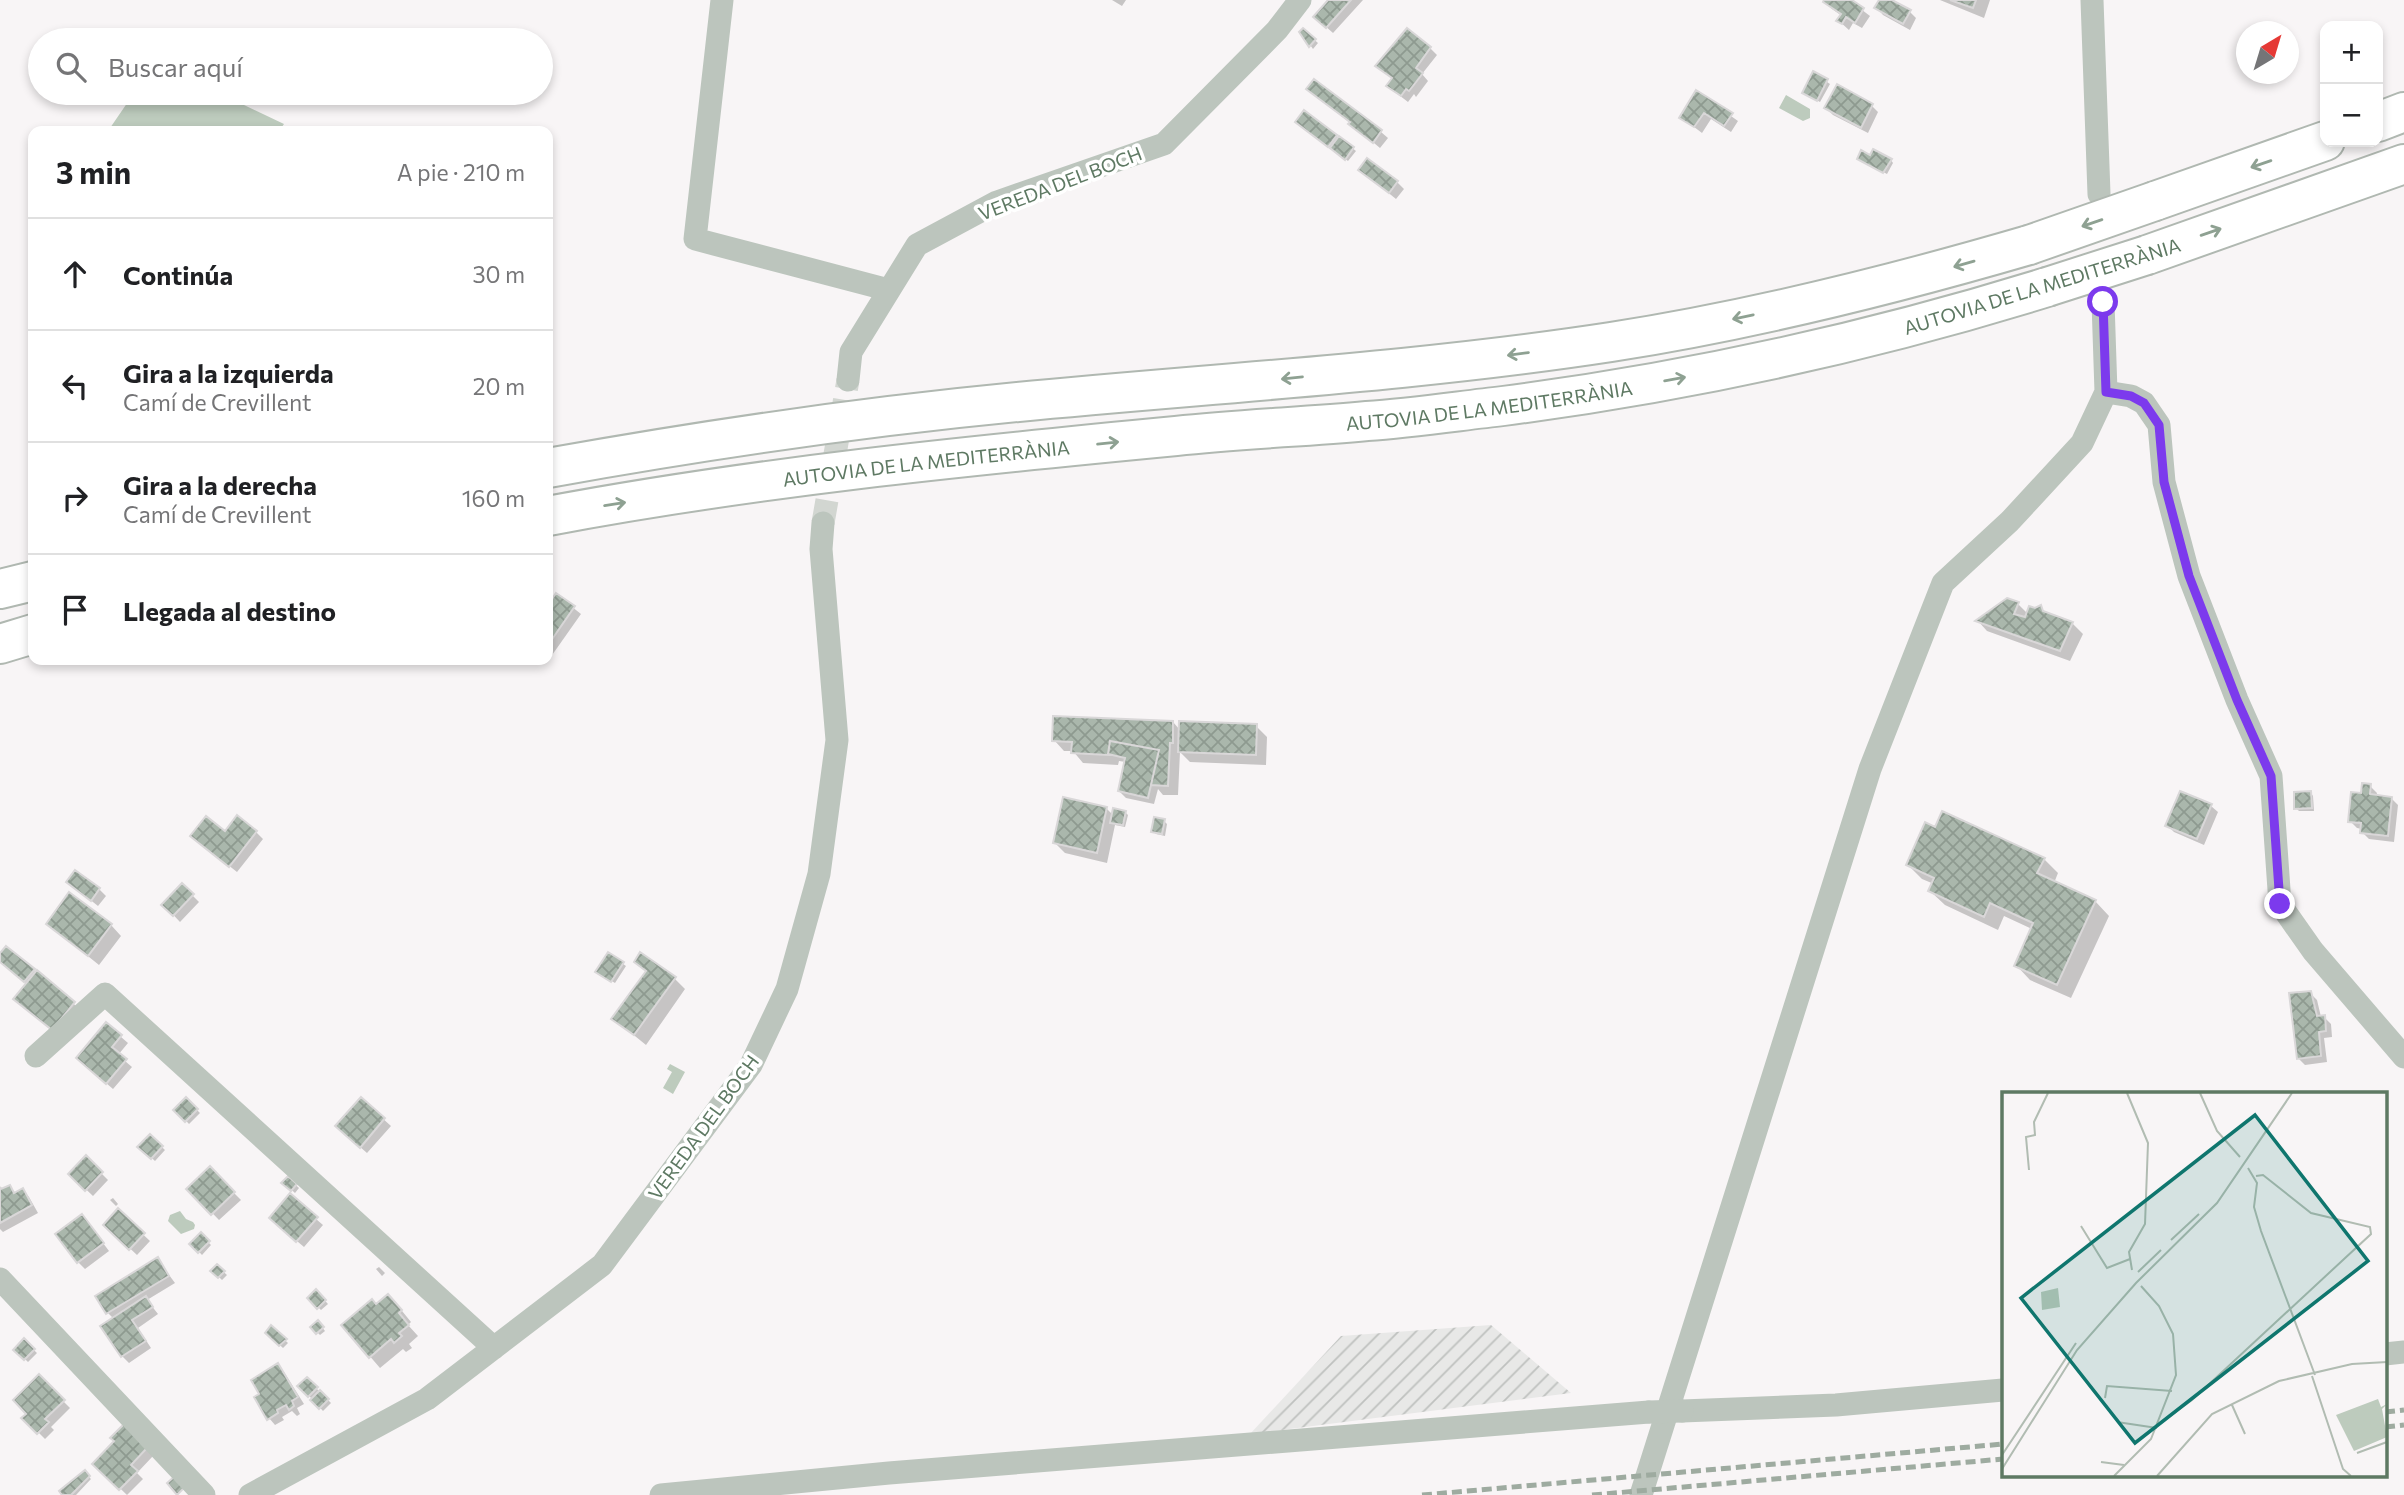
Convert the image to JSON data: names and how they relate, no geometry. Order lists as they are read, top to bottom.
{
  "streets": {
    "highway": ["AUTOVIA DE LA MEDITERRÀNIA"],
    "street": ["VEREDA DEL BOCH"]
  },
  "north": "top right",
  "page": {
    "map_buttons": ["+", "−"],
    "search": "Buscar aquí",
    "heading": ["3 min", "A pie · 210 m"],
    "list": [
      ["Continúa", "30 m"],
      ["Gira a la izquierda", "Camí de Crevillent", "20 m"],
      ["Gira a la derecha", "Camí de Crevillent", "160 m"],
      "Llegada al destino"
    ]
  }
}
